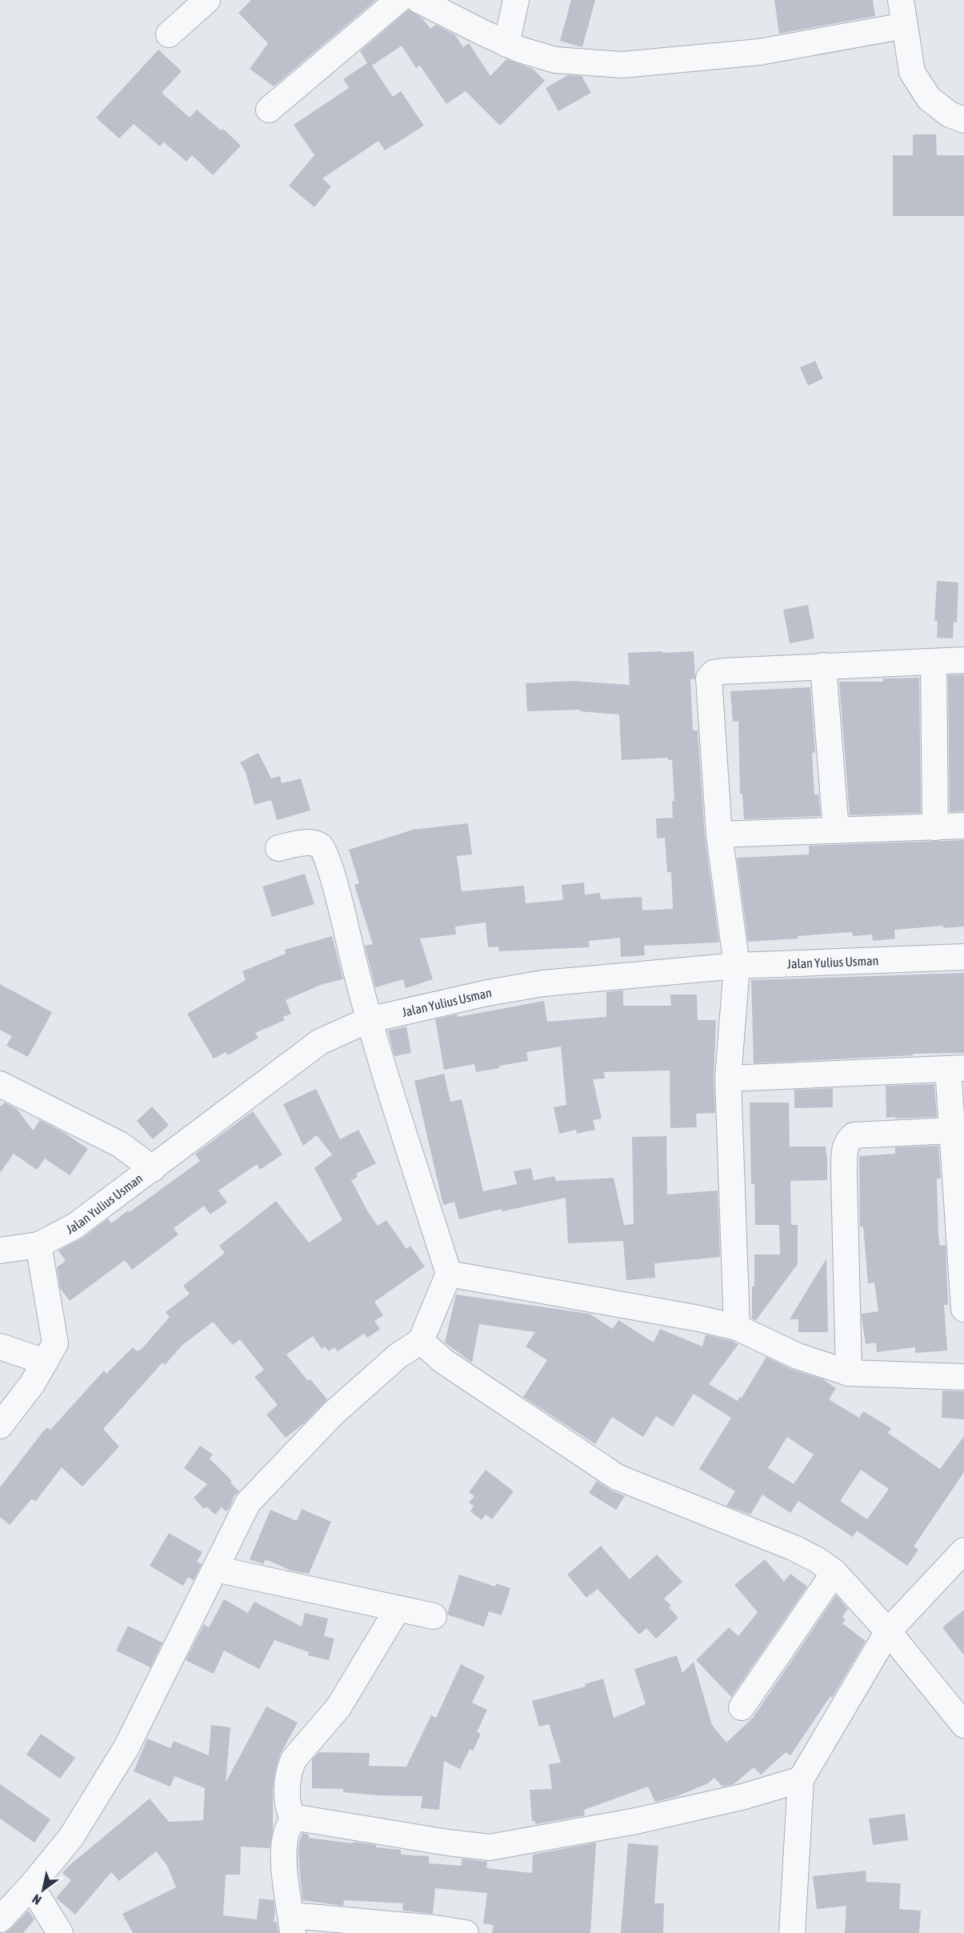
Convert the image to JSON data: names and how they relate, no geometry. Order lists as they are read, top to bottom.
{
  "streets": {
    "street": ["Jalan Yulius Usman"]
  },
  "north": "bottom left"
}
